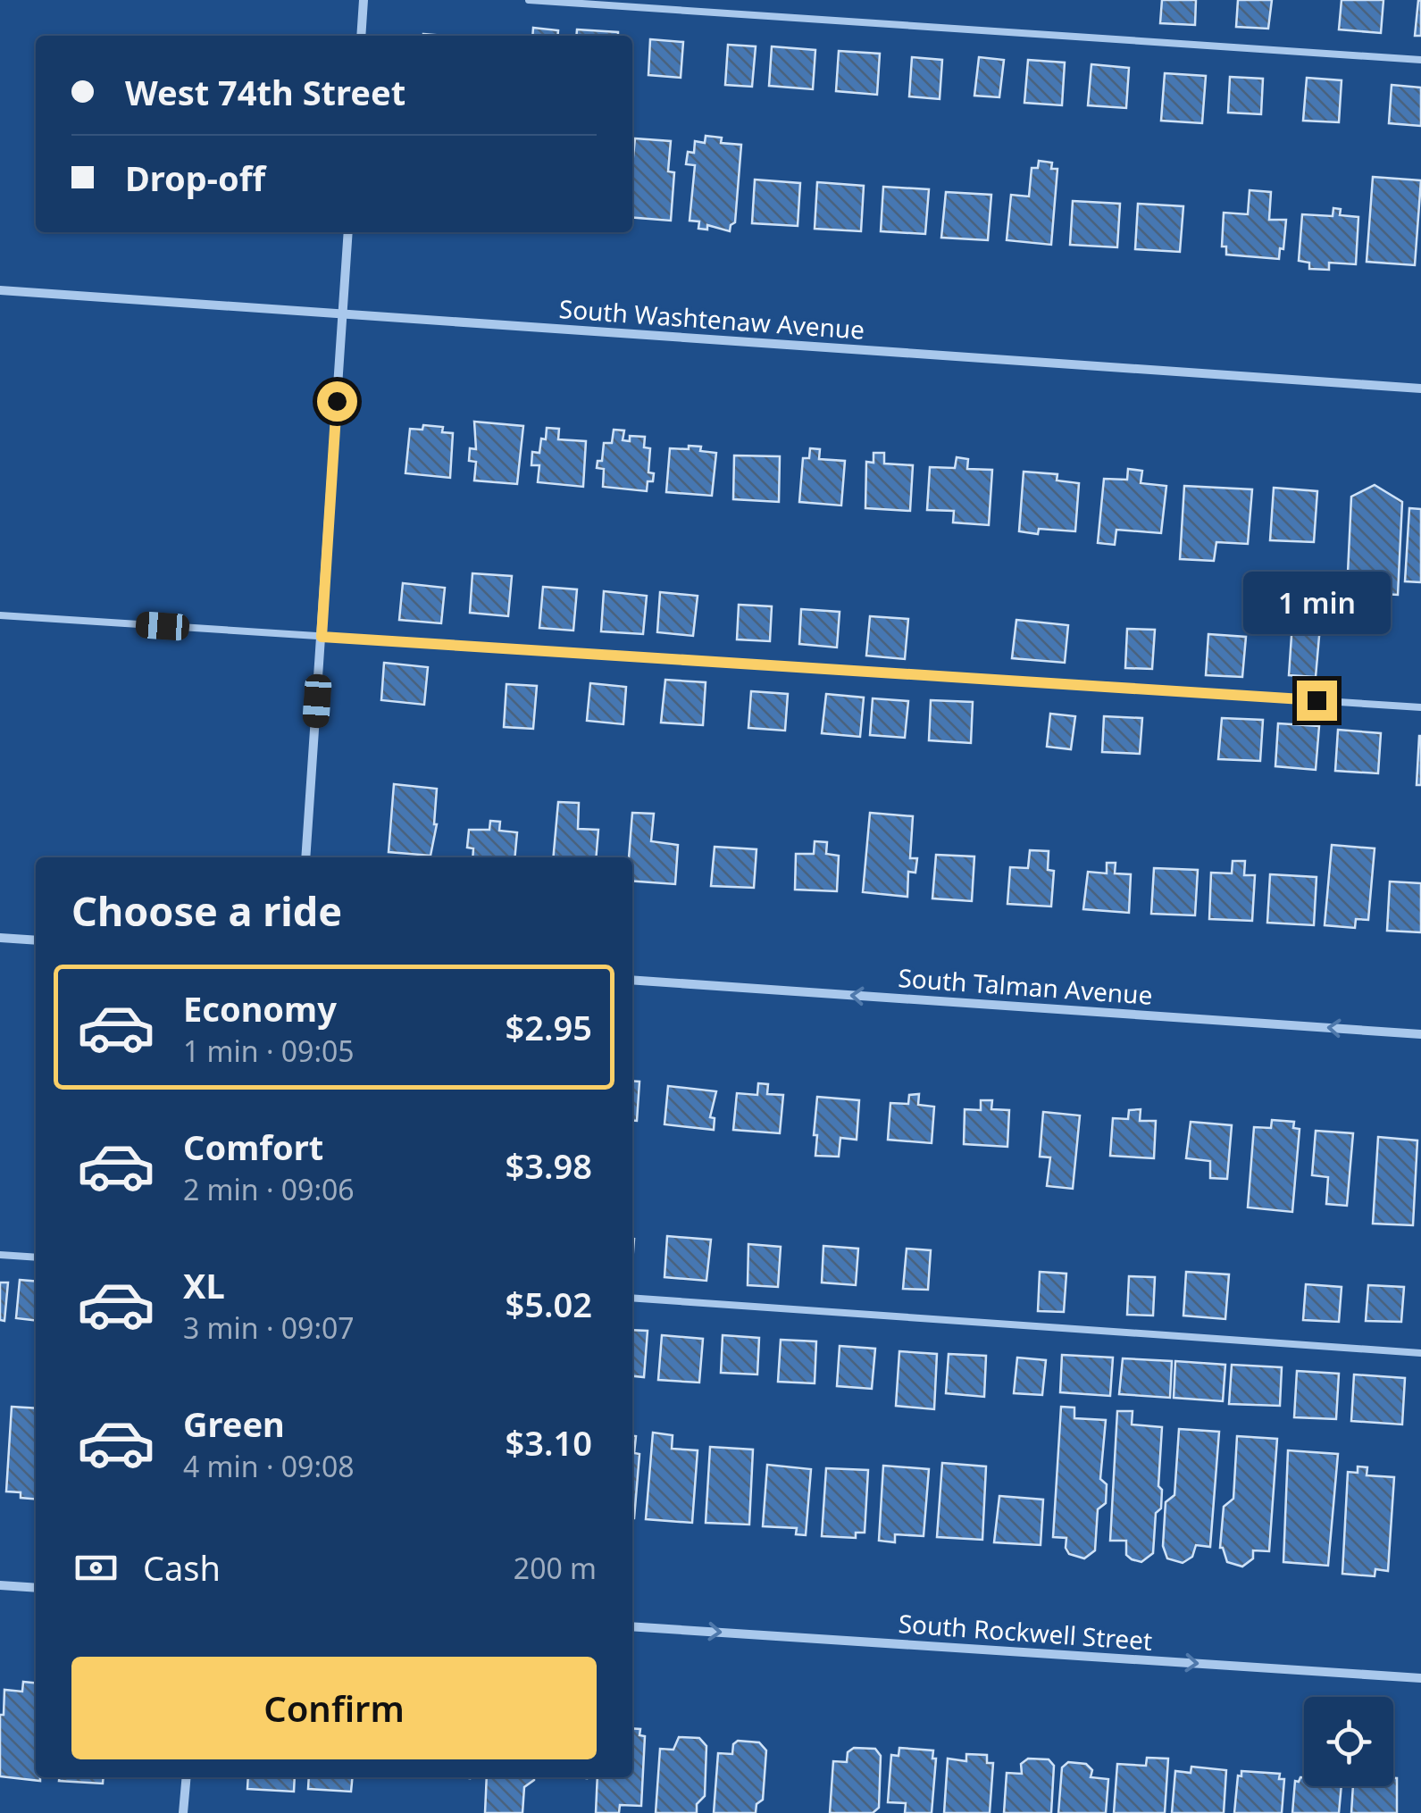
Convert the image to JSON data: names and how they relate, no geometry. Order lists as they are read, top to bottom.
{
  "streets": {
    "street": ["South Washtenaw Avenue", "South Talman Avenue", "South Rockwell Street"]
  },
  "one_way": ["South Talman Avenue", "South Rockwell Street"],
  "page": {
    "banner": ["West 74th Street", "Drop-off"],
    "bubble": "1 min",
    "heading": "Choose a ride",
    "list": [
      {
        "name": "Economy",
        "note": "1 min · 09:05",
        "value": "$2.95"
      },
      {
        "name": "Comfort",
        "note": "2 min · 09:06",
        "value": "$3.98"
      },
      {
        "name": "XL",
        "note": "3 min · 09:07",
        "value": "$5.02"
      },
      {
        "name": "Green",
        "note": "4 min · 09:08",
        "value": "$3.10"
      }
    ],
    "pay": ["Cash", "200 m"],
    "buttons": "Confirm"
  }
}
